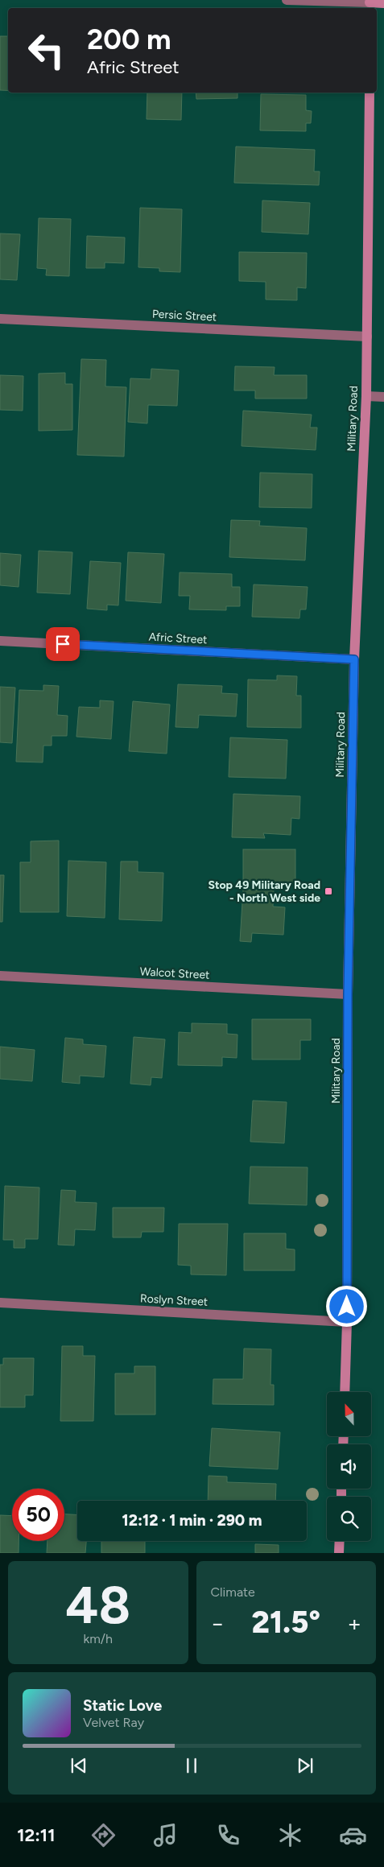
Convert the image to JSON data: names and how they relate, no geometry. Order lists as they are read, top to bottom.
{
  "streets": {
    "main road": ["Military Road"],
    "street": [
      "Persic Street",
      "Afric Street",
      "Walcot Street",
      "Roslyn Street"
    ]
  },
  "crossings": [
    ["Persic Street", "Military Road"],
    ["Military Road", "Afric Street"],
    ["Military Road", "Walcot Street"],
    ["Military Road", "Roslyn Street"]
  ],
  "places": {
    "transit": ["Stop 49 Military Road - North West side"]
  },
  "north": "top",
  "page": {
    "turn": ["200 m", "Afric Street"],
    "limit": "50",
    "trip": "12:12 · 1 min · 290 m",
    "tile": [
      ["48", "km/h"],
      "Climate"
    ],
    "heat": ["−", "21.5°", "+"],
    "song": ["Static Love", "Velvet Ray"],
    "tabs": "12:11"
  }
}
